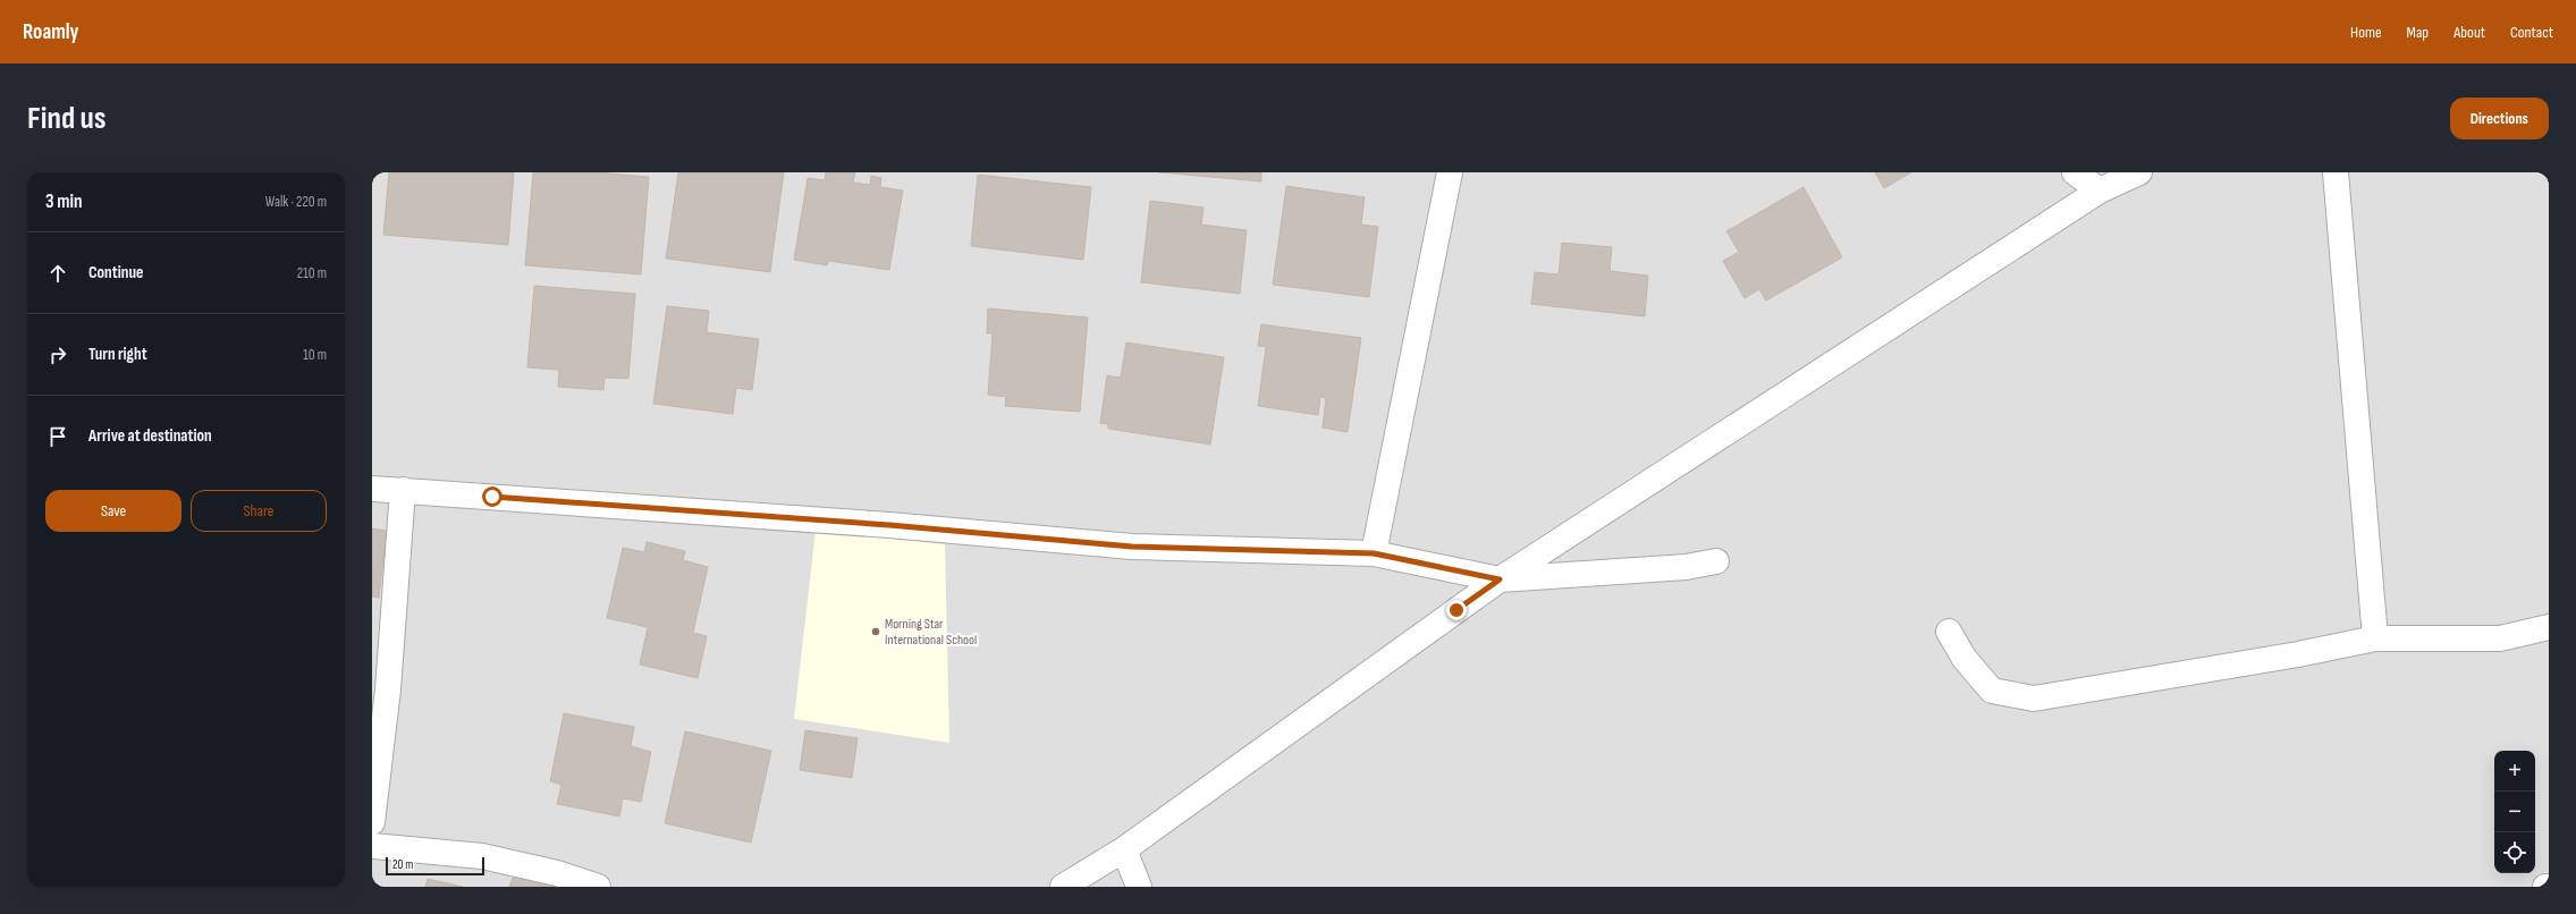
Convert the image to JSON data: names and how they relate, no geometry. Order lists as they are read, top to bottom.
{
  "places": ["Morning Star International School"],
  "scale_bar": "20 m",
  "page": {
    "header": "Roamly",
    "nav": [
      "Home",
      "Map",
      "About",
      "Contact"
    ],
    "buttons": [
      "Directions",
      ["Save", "Share"]
    ],
    "title": "Find us",
    "heading": ["3 min", "Walk · 220 m"],
    "list": [
      ["Continue", "210 m"],
      ["Turn right", "10 m"],
      "Arrive at destination"
    ],
    "map_buttons": ["+", "−"],
    "scale": "20 m"
  }
}
